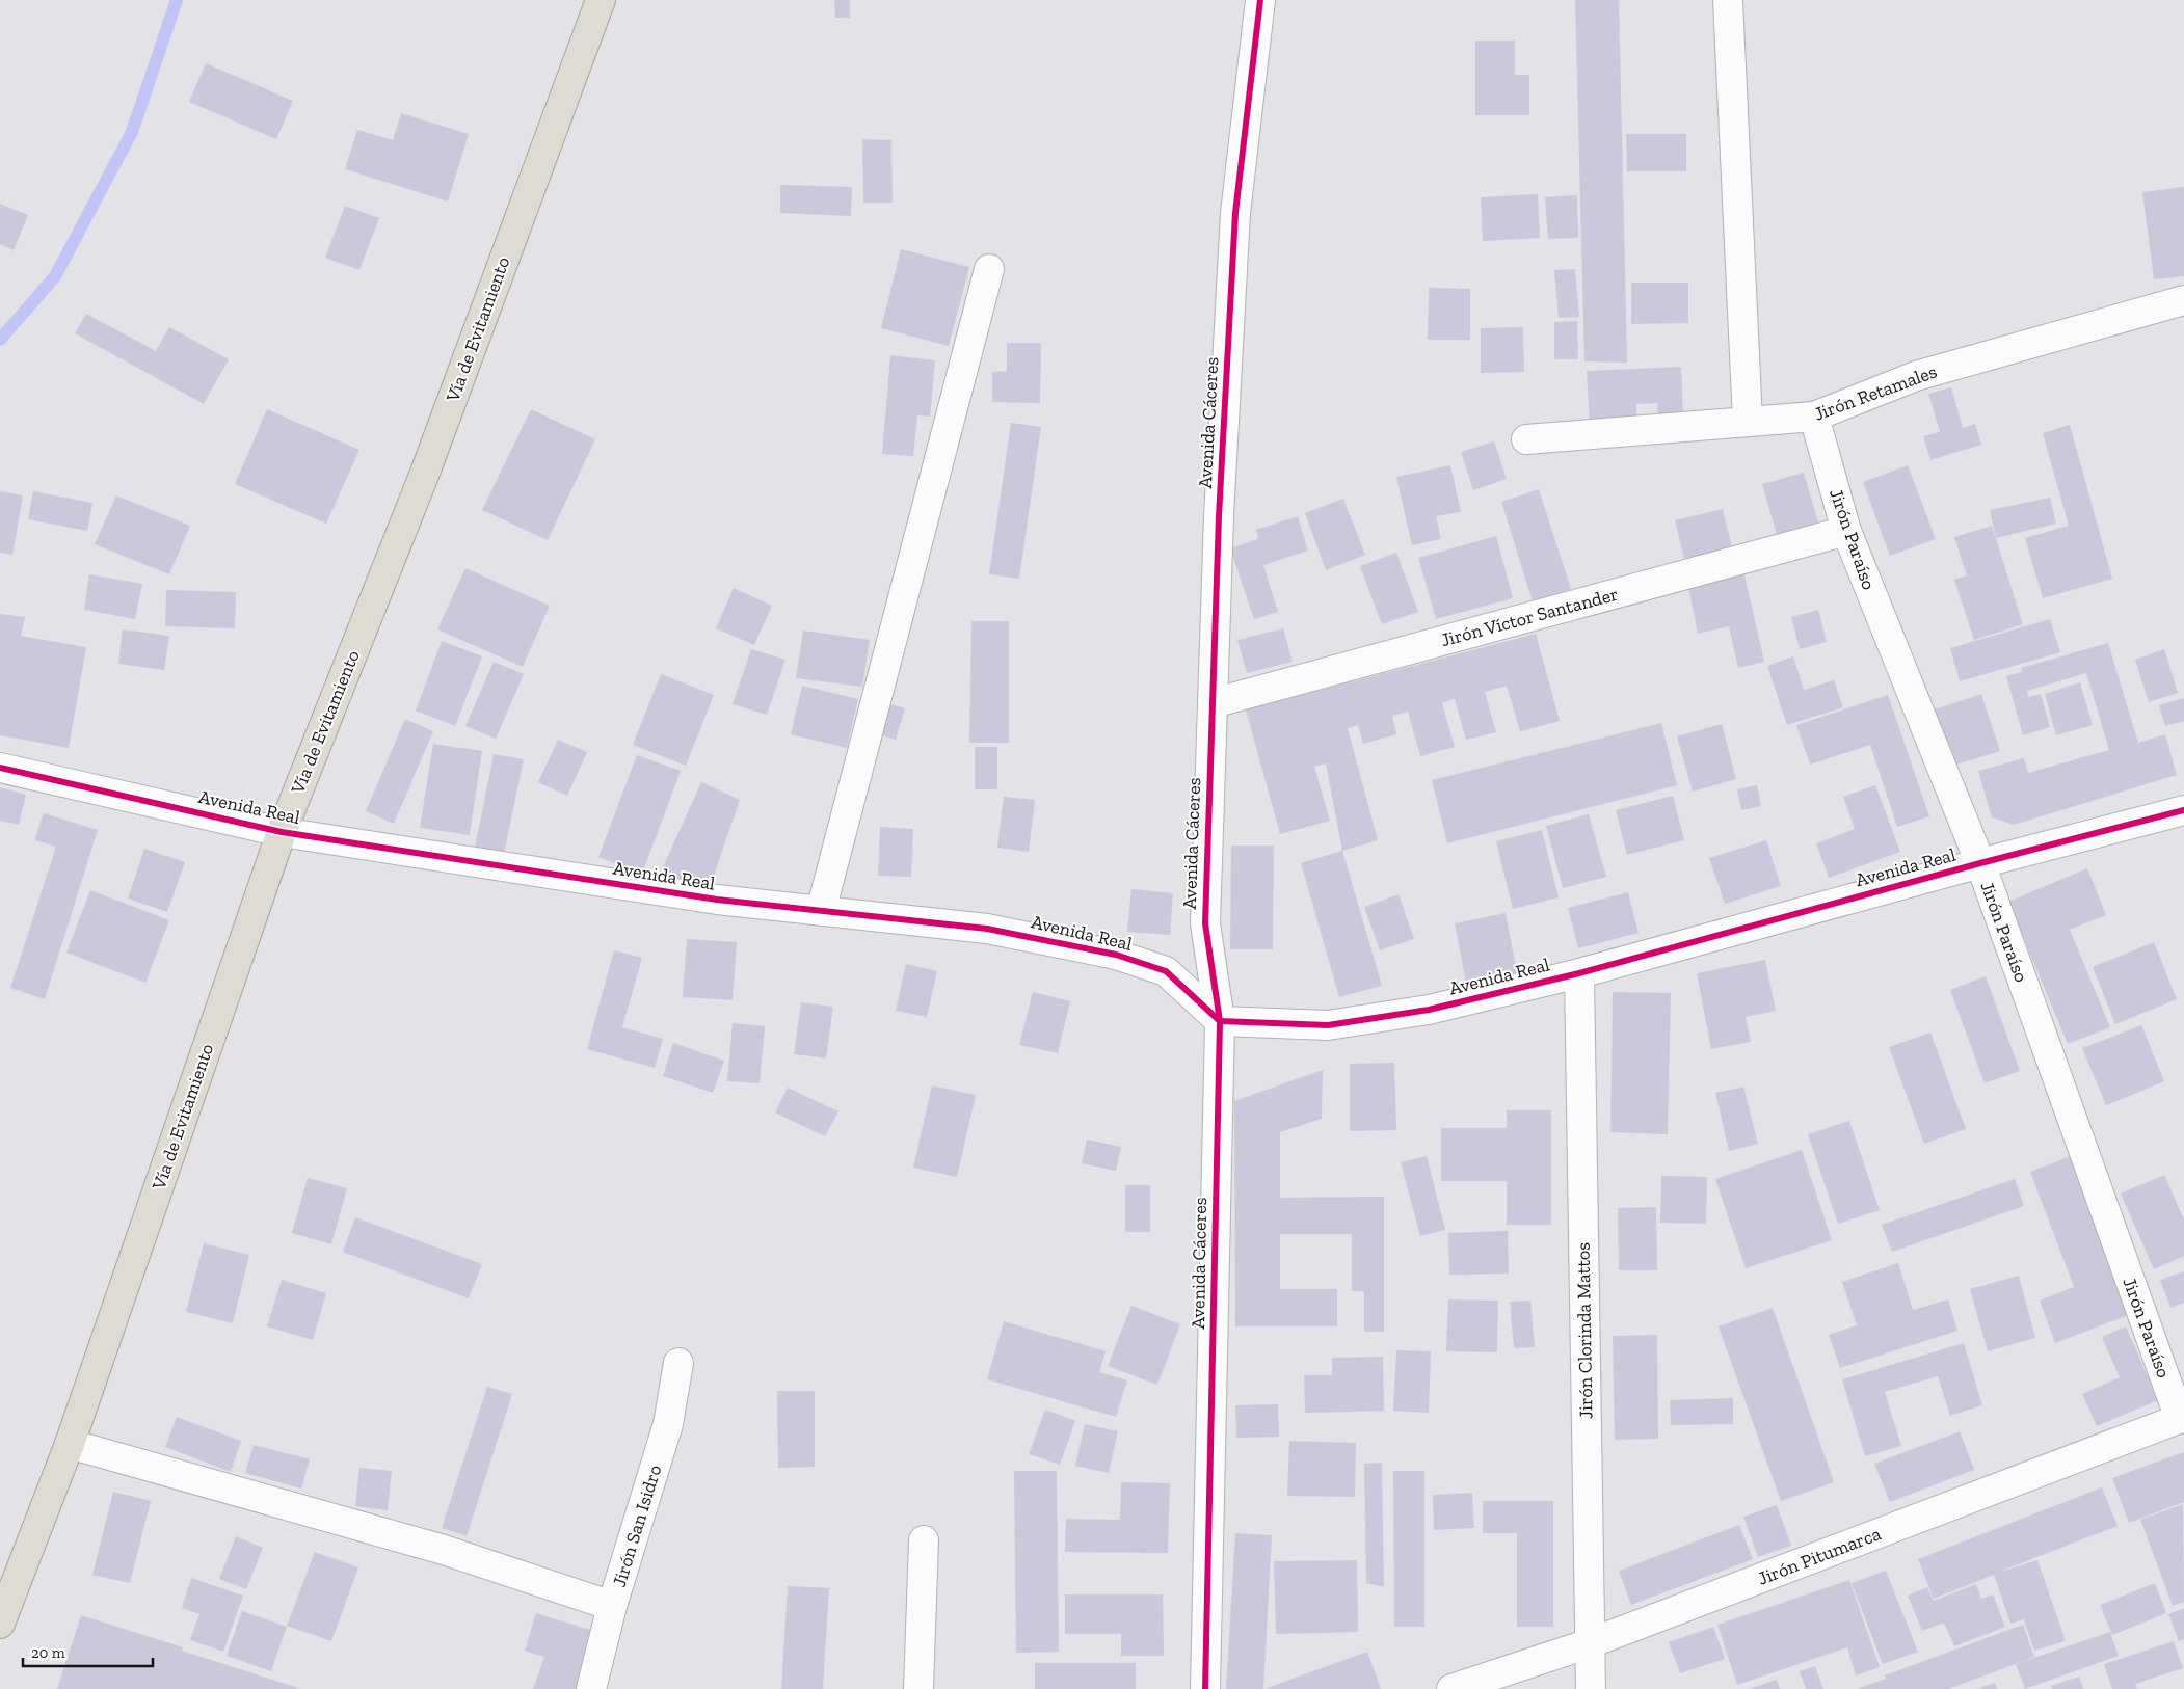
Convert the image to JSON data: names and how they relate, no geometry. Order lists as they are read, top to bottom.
{
  "streets": {
    "highway": ["Vía de Evitamiento"],
    "street": [
      "Jirón Retamales",
      "Avenida Cáceres",
      "Jirón Paraíso",
      "Jirón Víctor Santander",
      "Avenida Real",
      "Jirón Clorinda Mattos",
      "Jirón San Isidro",
      "Jirón Pitumarca"
    ]
  },
  "crossings": [
    ["Vía de Evitamiento", "Avenida Real"],
    ["Jirón Retamales", "Jirón Paraíso"],
    ["Avenida Cáceres", "Jirón Víctor Santander"],
    ["Avenida Cáceres", "Avenida Real"],
    ["Jirón Paraíso", "Jirón Víctor Santander"],
    ["Jirón Paraíso", "Avenida Real"],
    ["Jirón Paraíso", "Jirón Pitumarca"],
    ["Avenida Real", "Jirón Clorinda Mattos"],
    ["Jirón Clorinda Mattos", "Jirón Pitumarca"]
  ],
  "scale_bar": "20 m"
}
